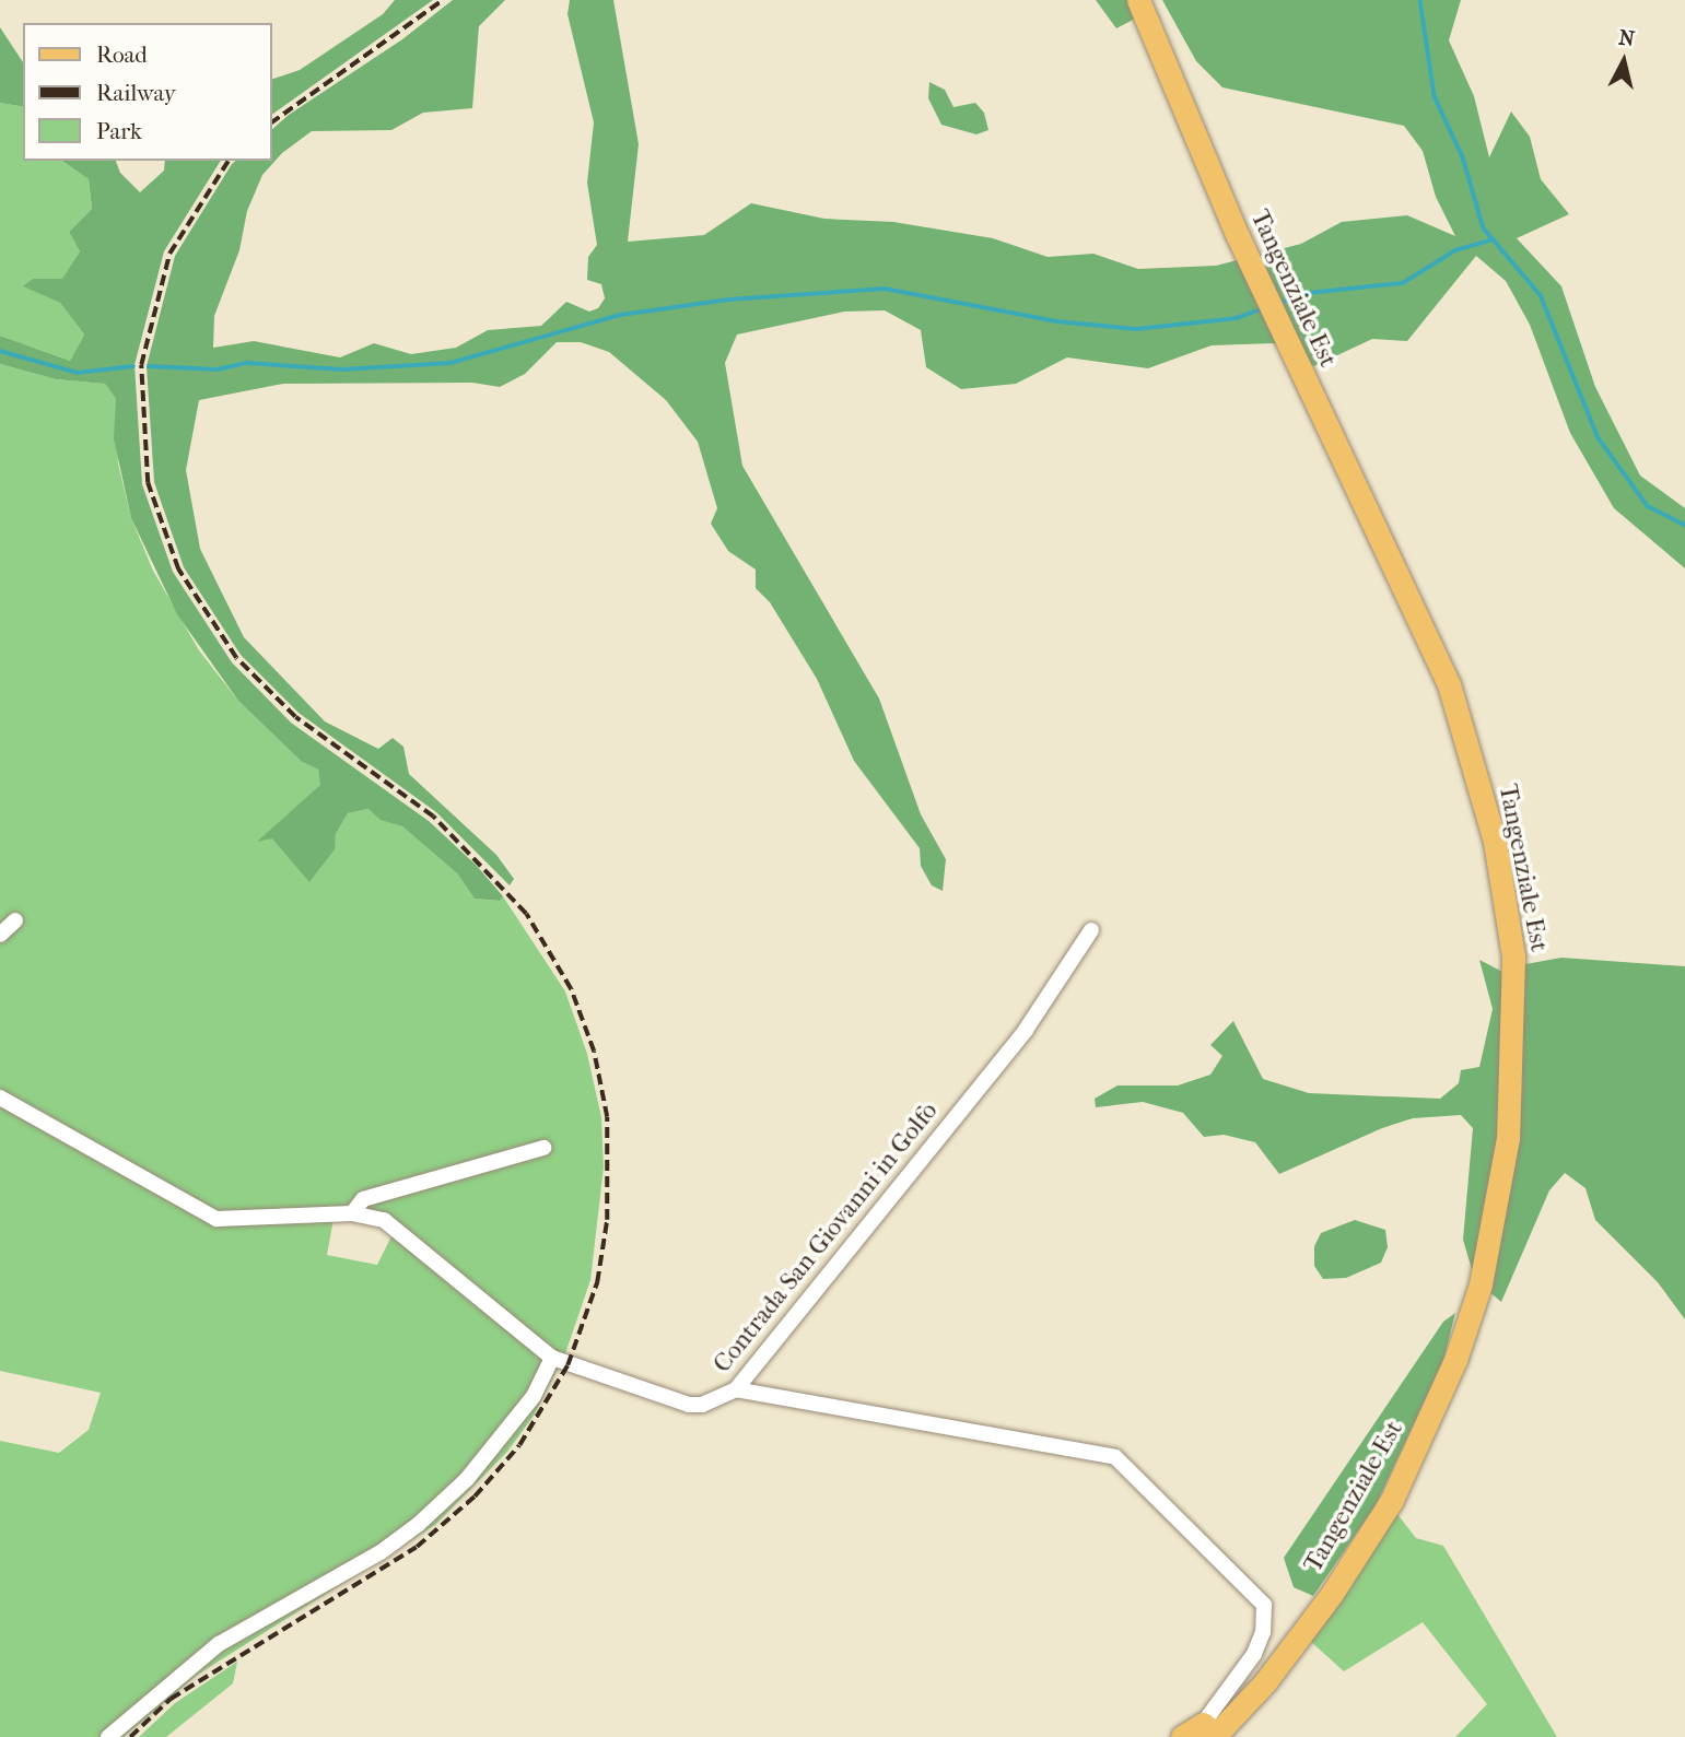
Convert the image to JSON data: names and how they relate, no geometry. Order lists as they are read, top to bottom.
{
  "streets": {
    "main road": ["Tangenziale Est"],
    "street": ["Contrada San Giovanni in Golfo"]
  },
  "legend": ["Road", "Railway", "Park"],
  "north": "top"
}
